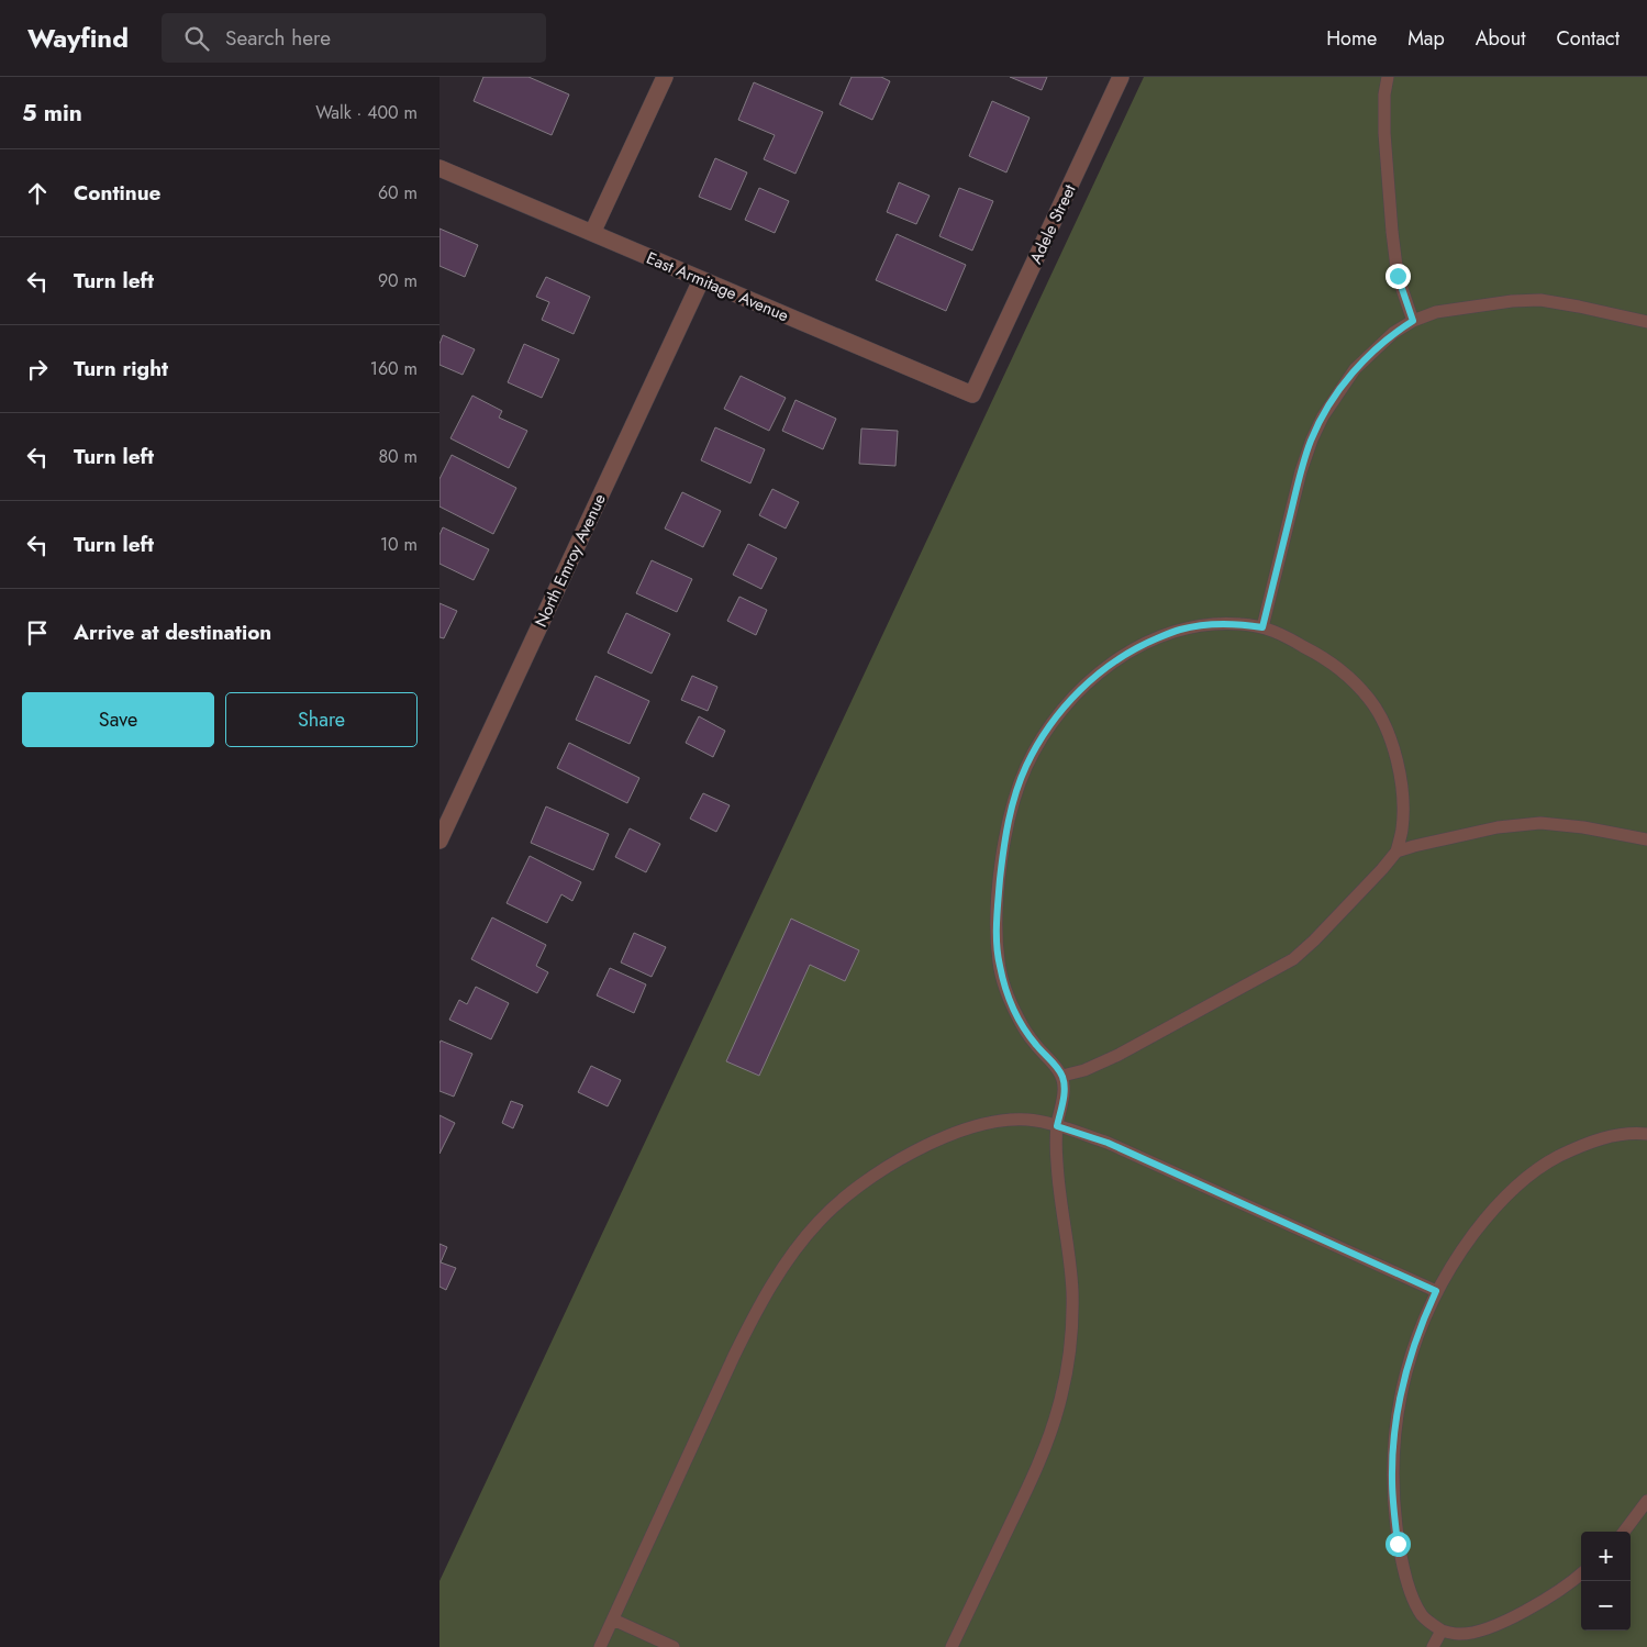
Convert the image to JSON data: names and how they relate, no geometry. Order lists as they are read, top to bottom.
{
  "streets": {
    "street": ["Adele Street", "East Armitage Avenue", "North Emroy Avenue"]
  },
  "crossings": [
    ["Adele Street", "East Armitage Avenue"],
    ["East Armitage Avenue", "North Emroy Avenue"]
  ],
  "page": {
    "header": "Wayfind",
    "search": "Search here",
    "nav": [
      "Home",
      "Map",
      "About",
      "Contact"
    ],
    "heading": ["5 min", "Walk · 400 m"],
    "list": [
      ["Continue", "60 m"],
      ["Turn left", "90 m"],
      ["Turn right", "160 m"],
      ["Turn left", "80 m"],
      ["Turn left", "10 m"],
      "Arrive at destination"
    ],
    "buttons": ["Save", "Share"],
    "map_buttons": ["+", "−"]
  }
}
